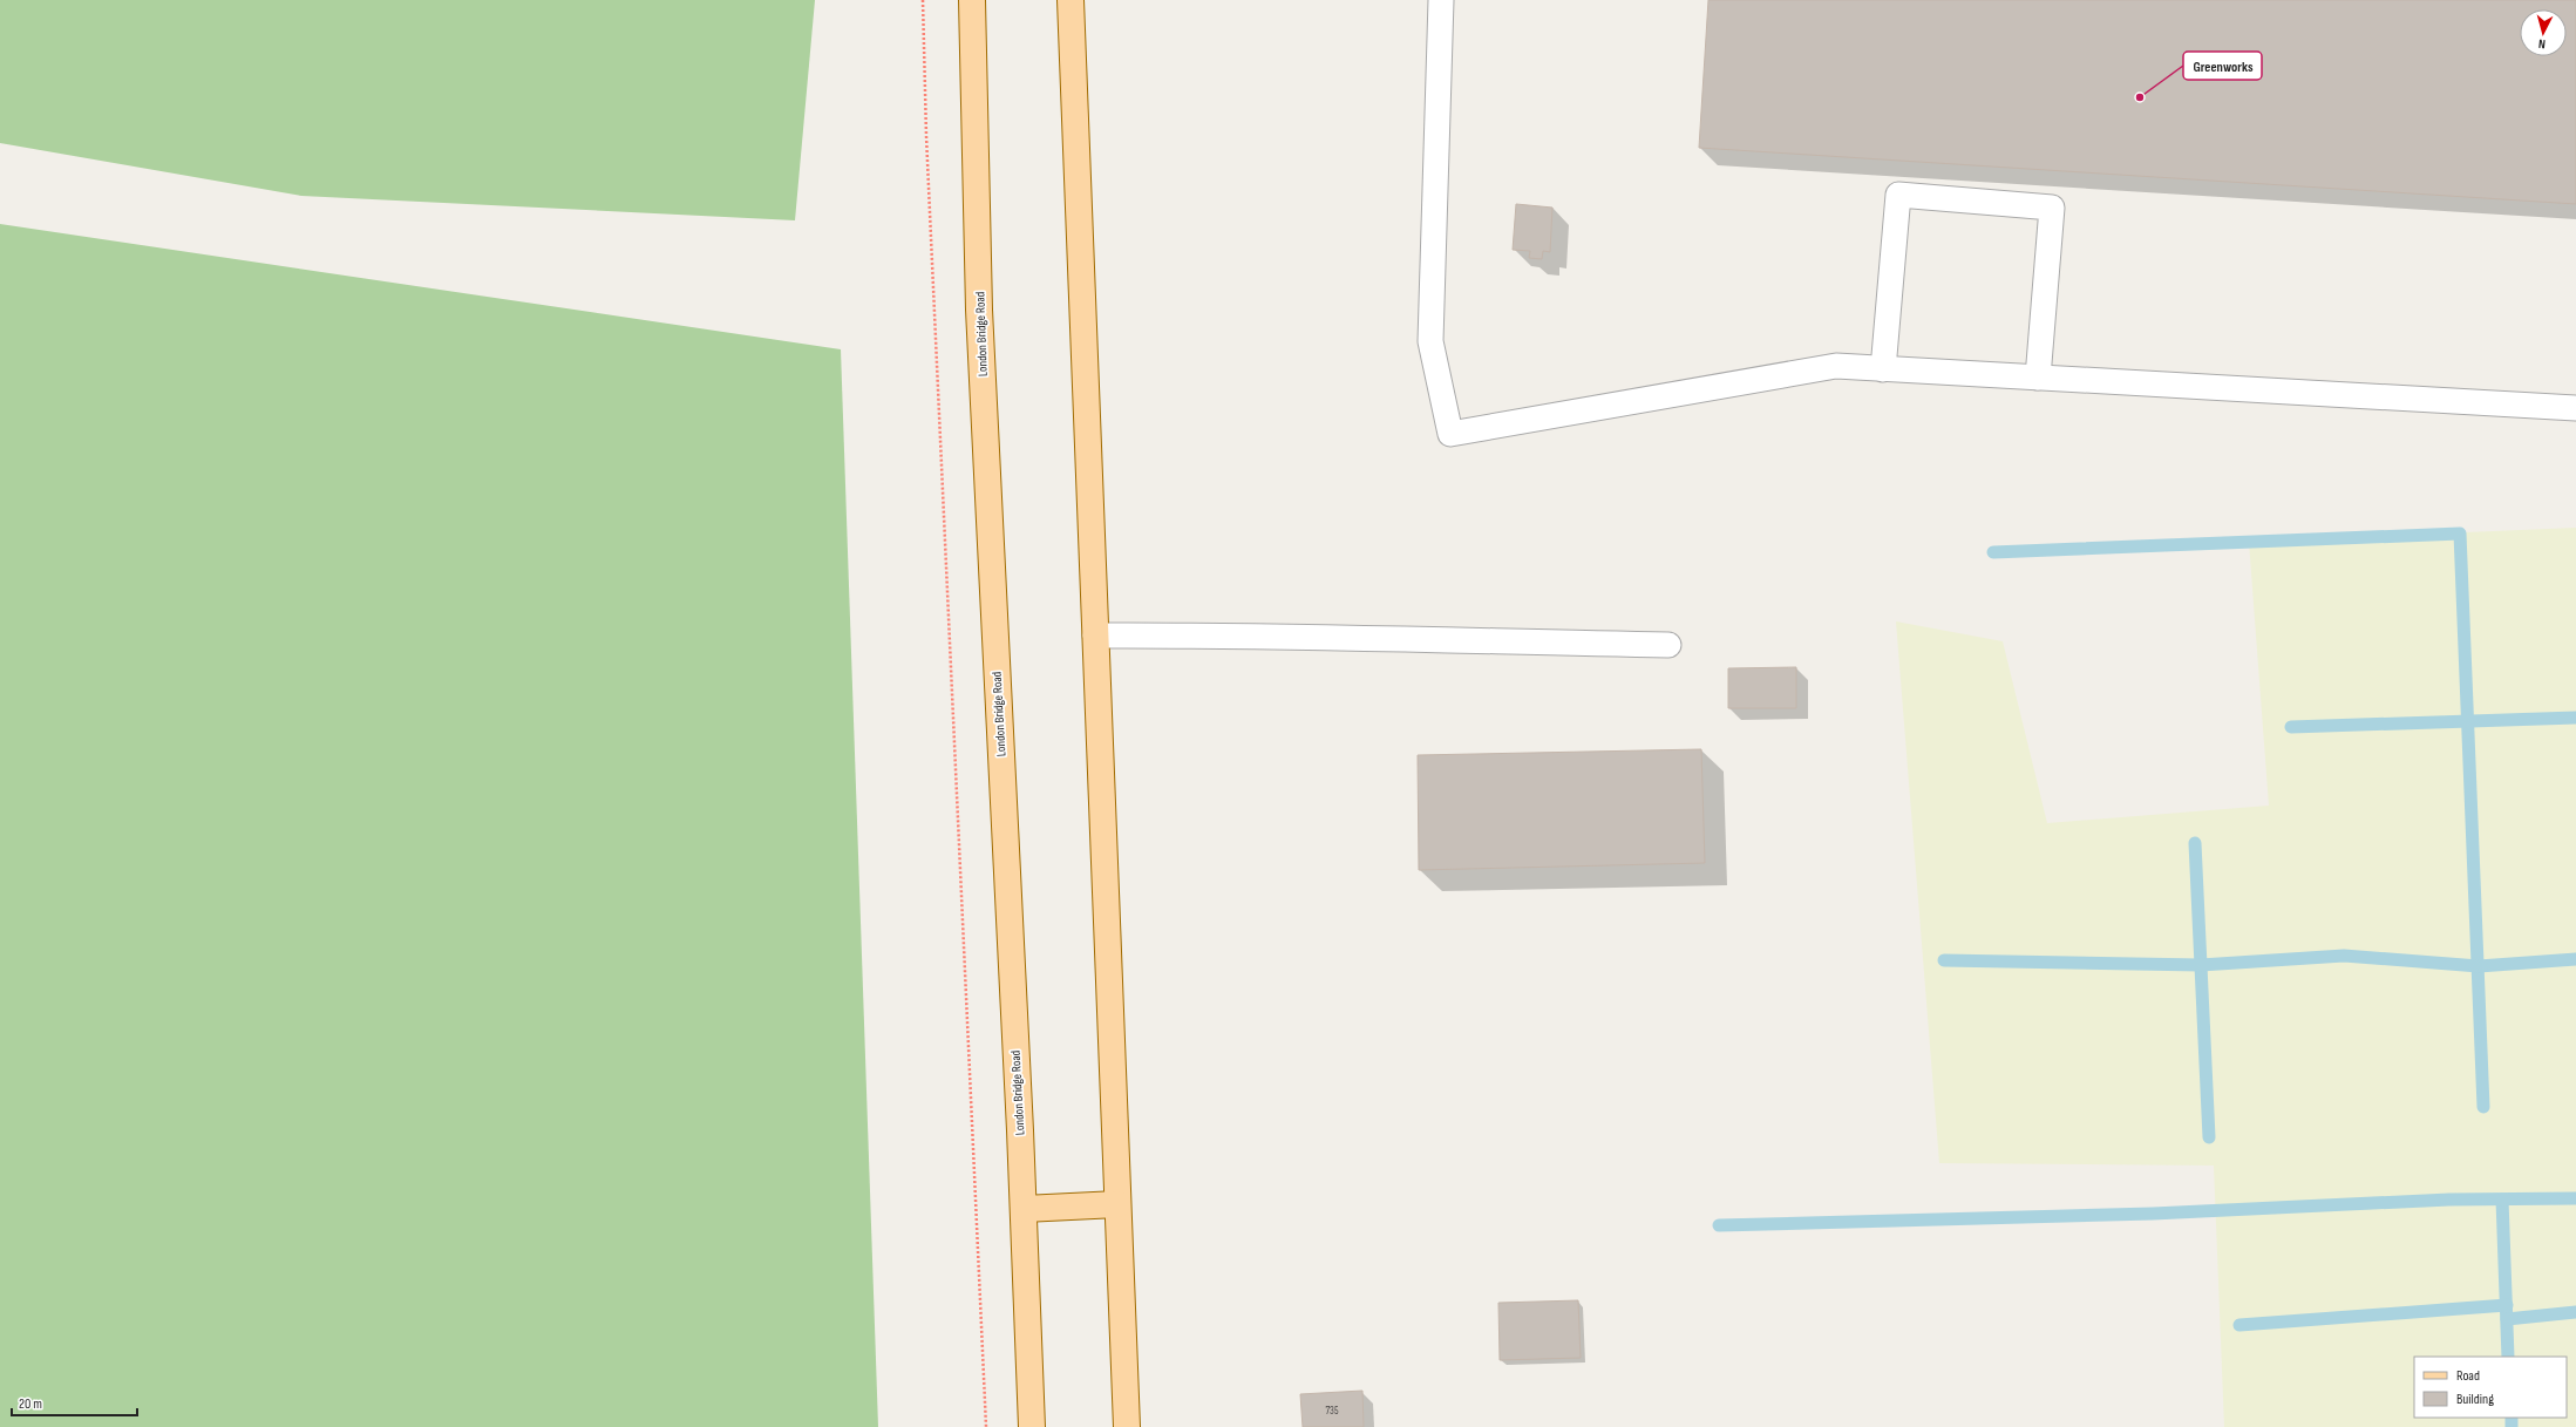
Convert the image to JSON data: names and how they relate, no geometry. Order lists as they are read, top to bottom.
{
  "streets": {
    "main road": ["London Bridge Road"]
  },
  "places": ["Greenworks"],
  "house_numbers": ["735"],
  "legend": ["Road", "Building"],
  "scale_bar": "20 m",
  "north": "bottom"
}
